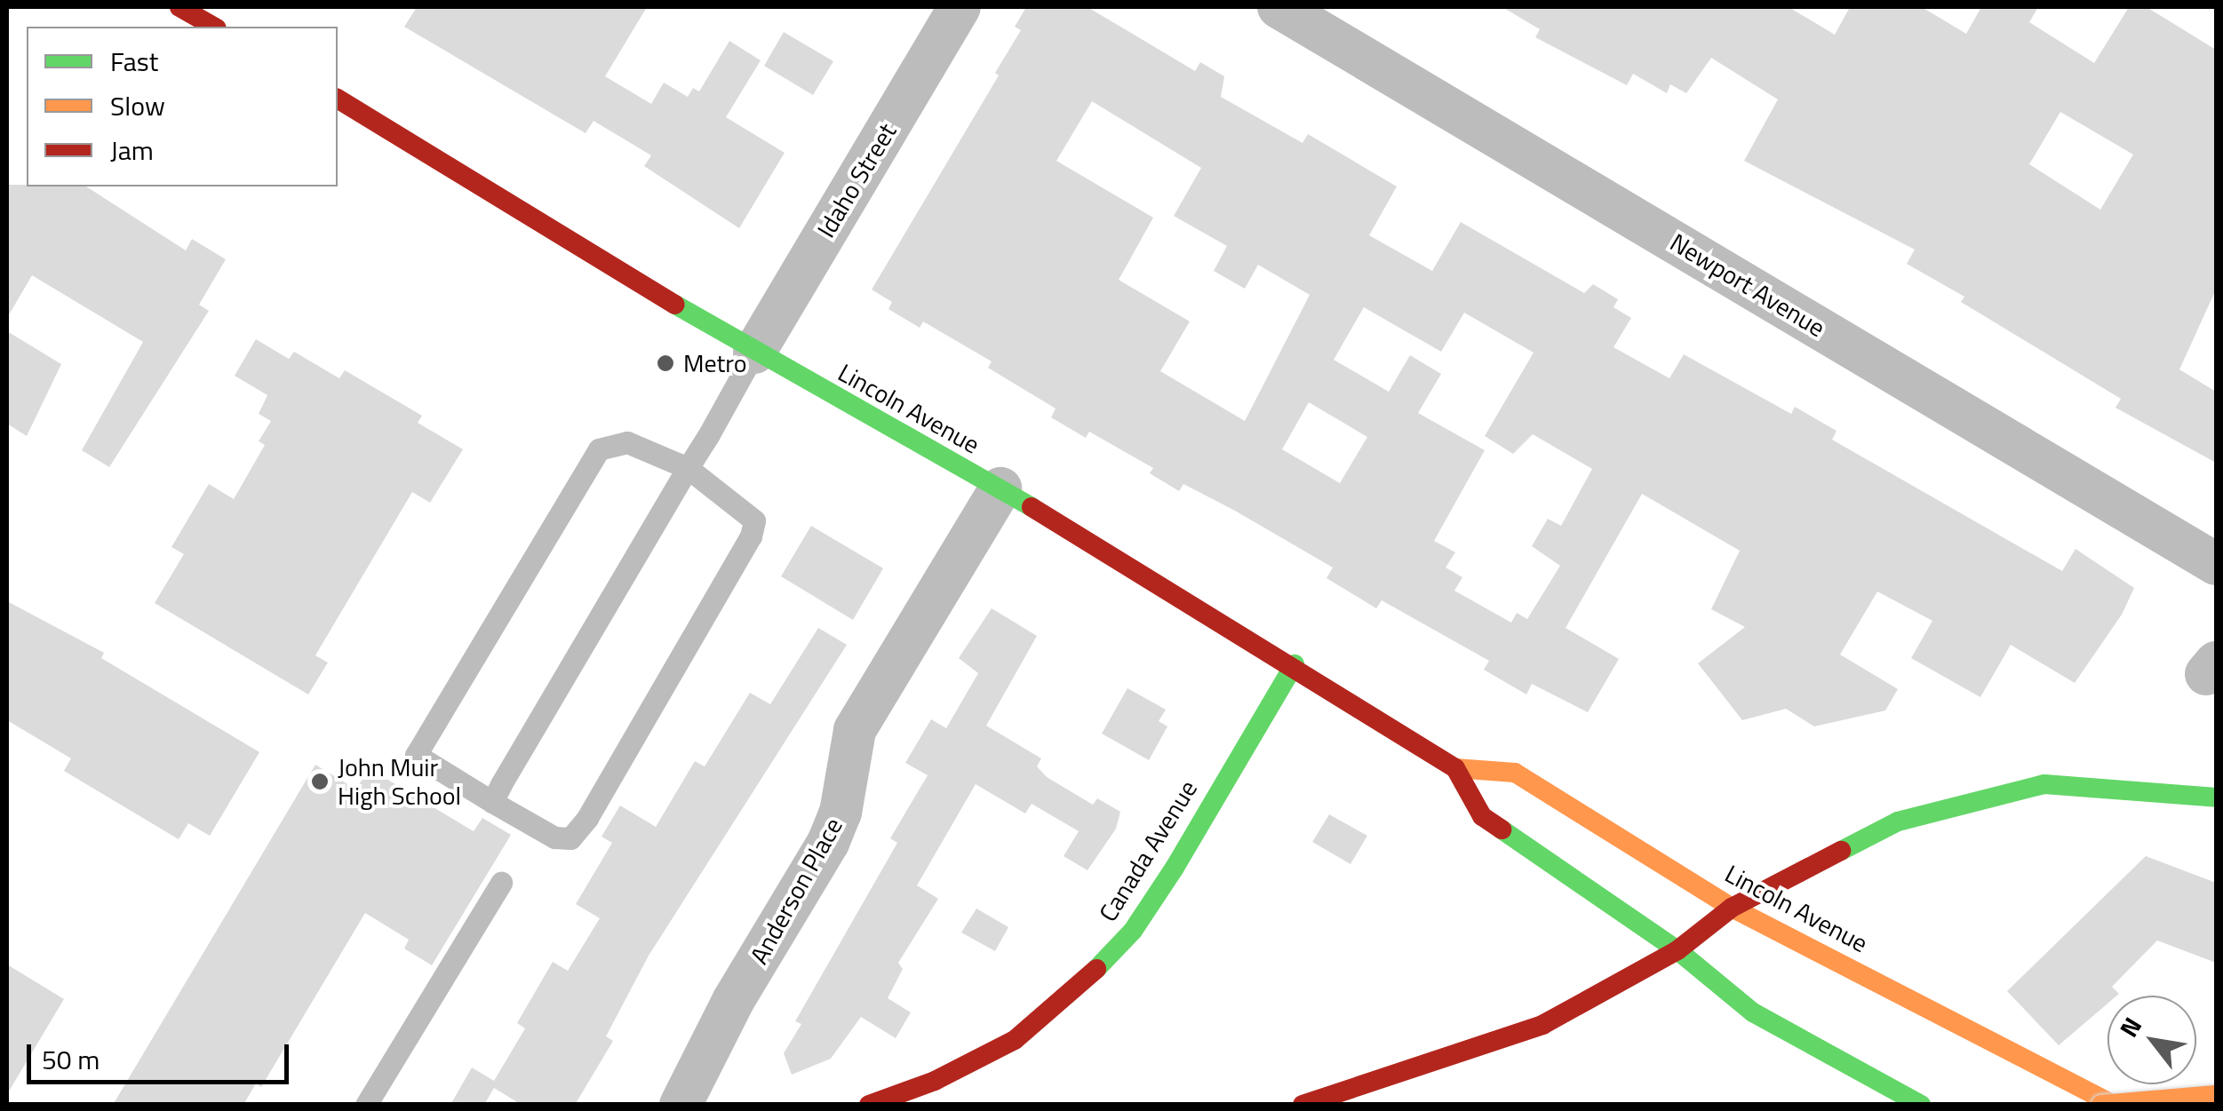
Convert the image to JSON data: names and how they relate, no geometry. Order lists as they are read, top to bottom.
{
  "streets": {
    "main road": ["Lincoln Avenue", "Canada Avenue"],
    "street": ["Idaho Street", "Newport Avenue", "Anderson Place"]
  },
  "crossings": [
    ["Idaho Street", "Lincoln Avenue"],
    ["Lincoln Avenue", "Canada Avenue"],
    ["Lincoln Avenue", "Anderson Place"]
  ],
  "places": ["Metro", "John Muir High School"],
  "legend": ["Fast", "Slow", "Jam"],
  "scale_bar": "50 m",
  "north": "top left"
}
